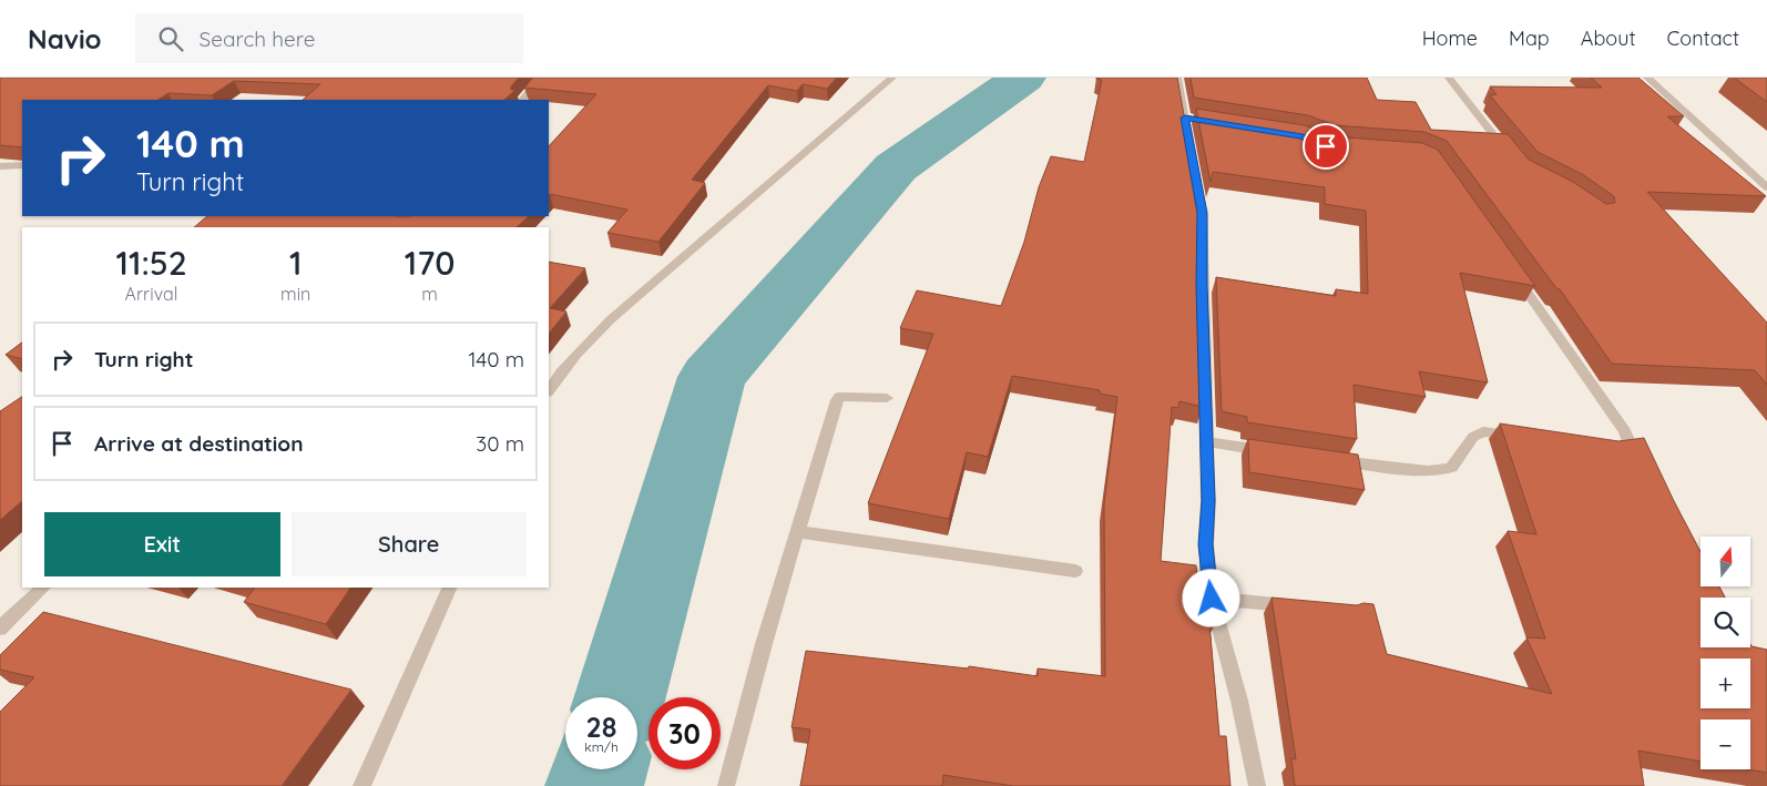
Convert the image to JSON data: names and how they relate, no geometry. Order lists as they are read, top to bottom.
{
  "north": "top",
  "page": {
    "header": "Navio",
    "search": "Search here",
    "nav": [
      "Home",
      "Map",
      "About",
      "Contact"
    ],
    "turn": ["140 m", "Turn right"],
    "eta": [
      "11:52",
      "Arrival",
      "1",
      "min",
      "170",
      "m"
    ],
    "list": [
      {
        "name": "Turn right",
        "value": "140 m"
      },
      {
        "name": "Arrive at destination",
        "value": "30 m"
      }
    ],
    "buttons": ["Exit", "Share"],
    "map_buttons": ["+", "−"],
    "speed": "28 km/h",
    "limit": "30"
  }
}
